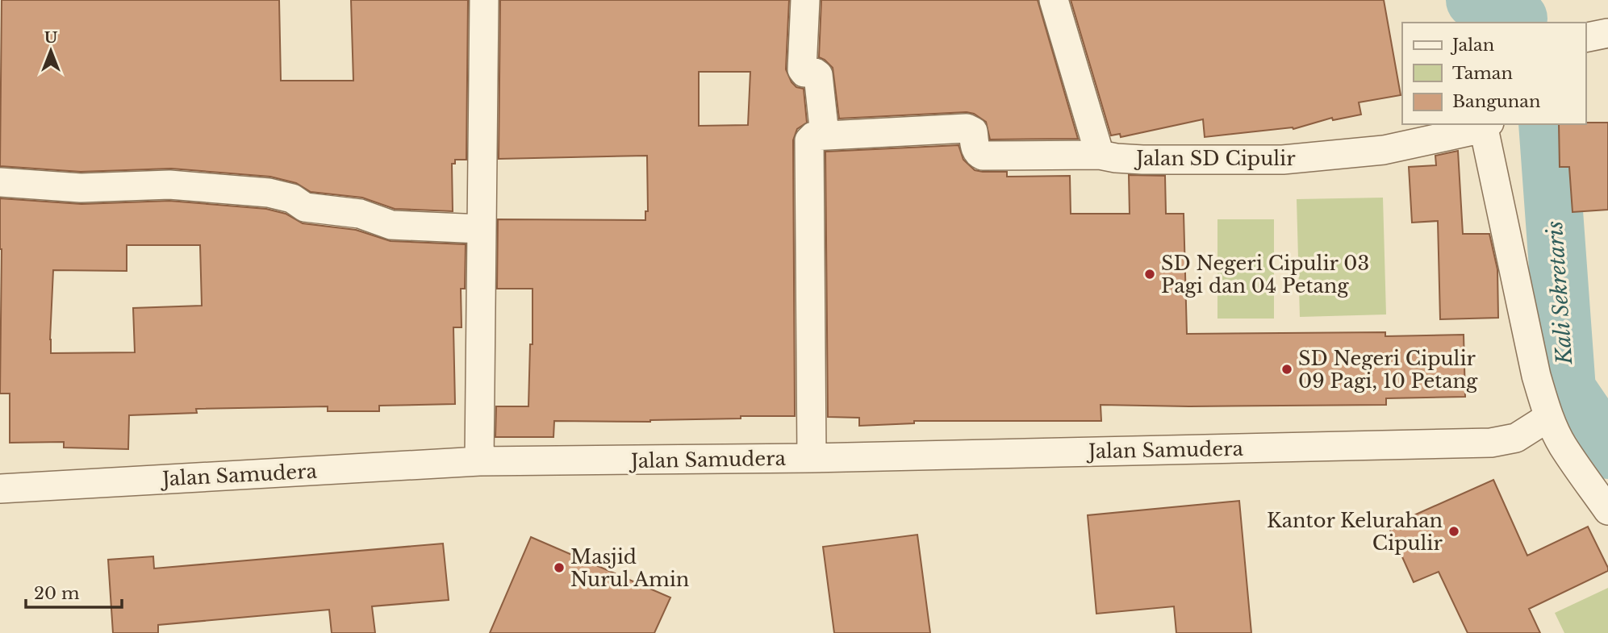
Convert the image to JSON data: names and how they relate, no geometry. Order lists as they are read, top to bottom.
{
  "streets": {
    "street": ["Jalan SD Cipulir", "Jalan Samudera"]
  },
  "water": ["Kali Sekretaris"],
  "places": [
    "SD Negeri Cipulir 03 Pagi dan 04 Petang",
    "SD Negeri Cipulir 09 Pagi, 10 Petang",
    "Kantor Kelurahan Cipulir",
    "Masjid Nurul Amin"
  ],
  "legend": ["Jalan", "Taman", "Bangunan"],
  "scale_bar": "20 m",
  "north": "top"
}
